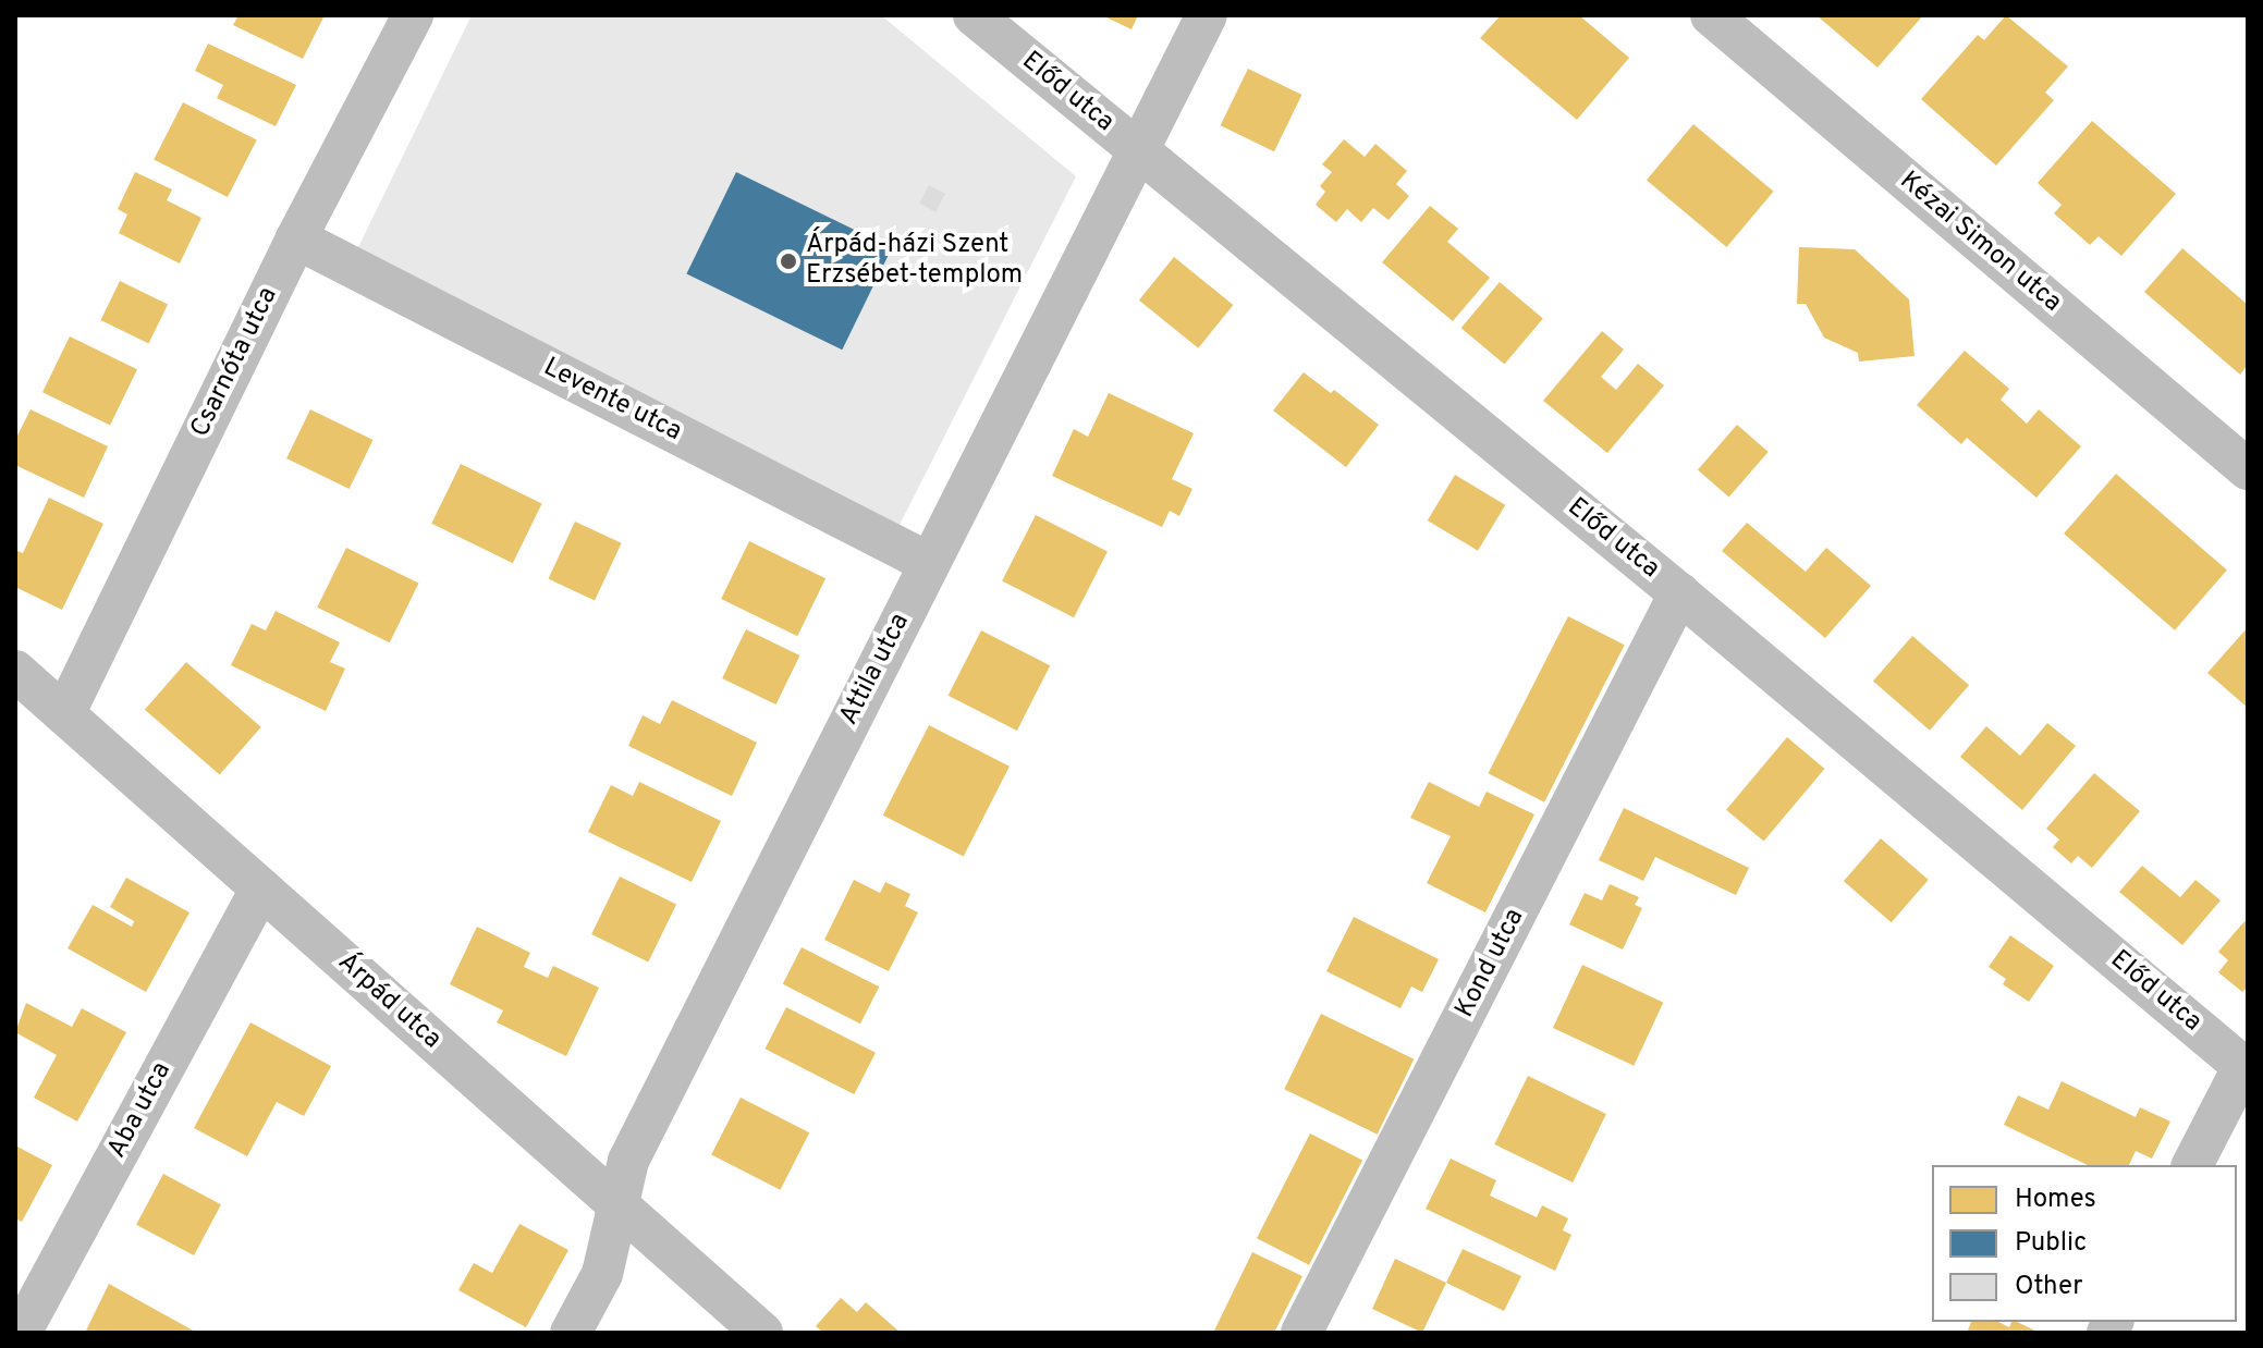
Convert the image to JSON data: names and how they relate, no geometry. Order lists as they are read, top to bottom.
{
  "streets": {
    "street": [
      "Előd utca",
      "Kézai Simon utca",
      "Csarnóta utca",
      "Levente utca",
      "Attila utca",
      "Kond utca",
      "Árpád utca",
      "Aba utca"
    ]
  },
  "crossings": [
    ["Előd utca", "Attila utca"],
    ["Előd utca", "Kond utca"],
    ["Csarnóta utca", "Levente utca"],
    ["Csarnóta utca", "Árpád utca"],
    ["Levente utca", "Attila utca"],
    ["Attila utca", "Árpád utca"],
    ["Árpád utca", "Aba utca"]
  ],
  "places": ["Árpád-házi Szent Erzsébet-templom"],
  "legend": ["Homes", "Public", "Other"]
}
